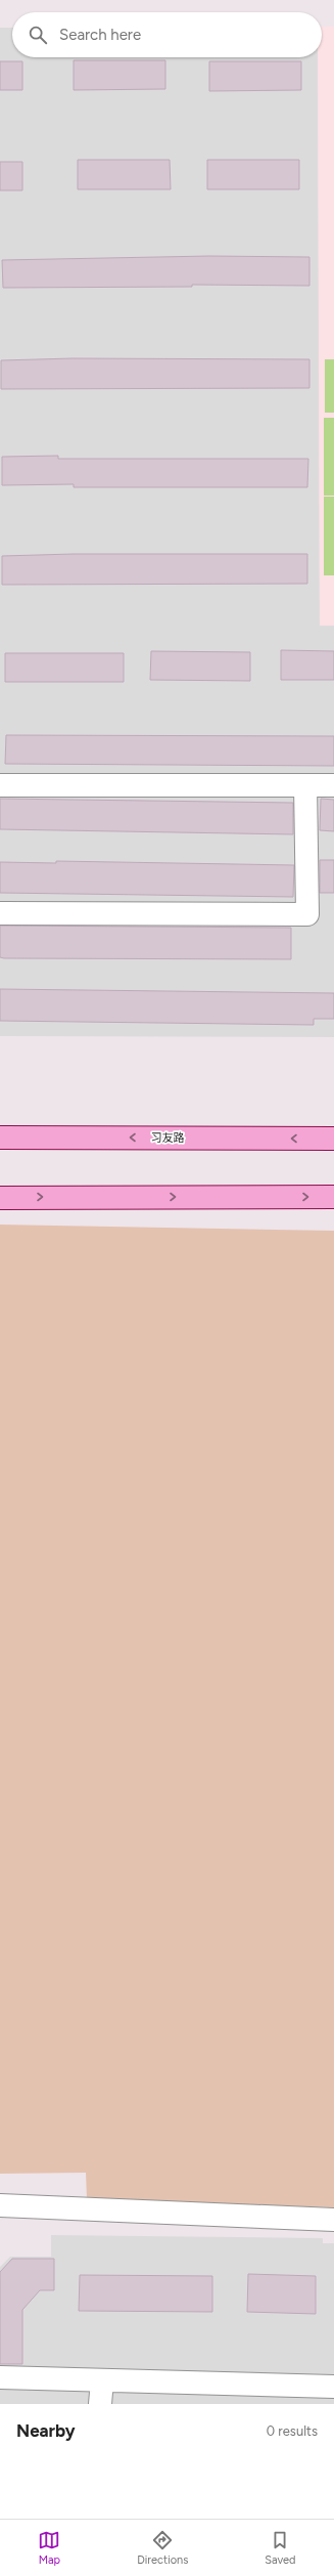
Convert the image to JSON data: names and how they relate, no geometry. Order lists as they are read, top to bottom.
{
  "streets": {
    "main road": ["习友路"]
  },
  "page": {
    "search": "Search here",
    "heading": ["Nearby", "0 results"],
    "nav": ["Map", "Directions", "Saved"]
  }
}
